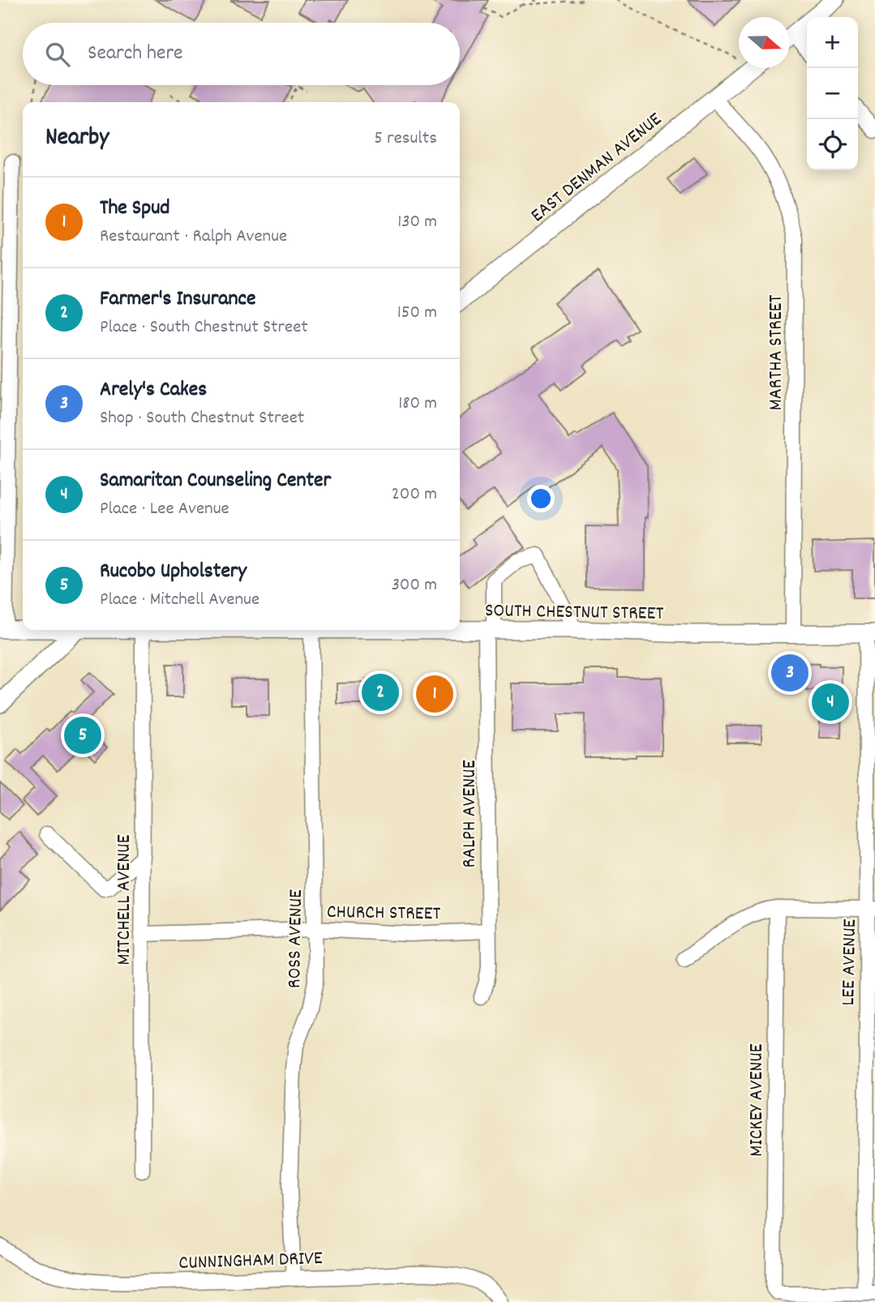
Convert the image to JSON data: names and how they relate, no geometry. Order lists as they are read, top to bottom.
{
  "streets": {
    "main road": ["EAST DENMAN AVENUE", "SOUTH CHESTNUT STREET"],
    "street": [
      "MARTHA STREET",
      "RALPH AVENUE",
      "MITCHELL AVENUE",
      "CHURCH STREET",
      "ROSS AVENUE",
      "LEE AVENUE",
      "MICKEY AVENUE",
      "CUNNINGHAM DRIVE"
    ]
  },
  "crossings": [
    ["EAST DENMAN AVENUE", "MARTHA STREET"],
    ["MARTHA STREET", "SOUTH CHESTNUT STREET"],
    ["SOUTH CHESTNUT STREET", "RALPH AVENUE"],
    ["SOUTH CHESTNUT STREET", "MITCHELL AVENUE"],
    ["SOUTH CHESTNUT STREET", "ROSS AVENUE"],
    ["SOUTH CHESTNUT STREET", "LEE AVENUE"],
    ["RALPH AVENUE", "CHURCH STREET"],
    ["MITCHELL AVENUE", "CHURCH STREET"],
    ["CHURCH STREET", "ROSS AVENUE"],
    ["ROSS AVENUE", "CUNNINGHAM DRIVE"],
    ["LEE AVENUE", "MICKEY AVENUE"]
  ],
  "north": "right",
  "page": {
    "map_buttons": ["+", "−"],
    "search": "Search here",
    "heading": ["Nearby", "5 results"],
    "list": [
      {
        "mark": "1",
        "name": "The Spud",
        "note": "Restaurant · Ralph Avenue",
        "value": "130 m"
      },
      {
        "mark": "2",
        "name": "Farmer's Insurance",
        "note": "Place · South Chestnut Street",
        "value": "150 m"
      },
      {
        "mark": "3",
        "name": "Arely's Cakes",
        "note": "Shop · South Chestnut Street",
        "value": "180 m"
      },
      {
        "mark": "4",
        "name": "Samaritan Counseling Center",
        "note": "Place · Lee Avenue",
        "value": "200 m"
      },
      {
        "mark": "5",
        "name": "Rucobo Upholstery",
        "note": "Place · Mitchell Avenue",
        "value": "300 m"
      }
    ],
    "pins": [
      "3",
      "2",
      "1",
      "4",
      "5"
    ]
  }
}
